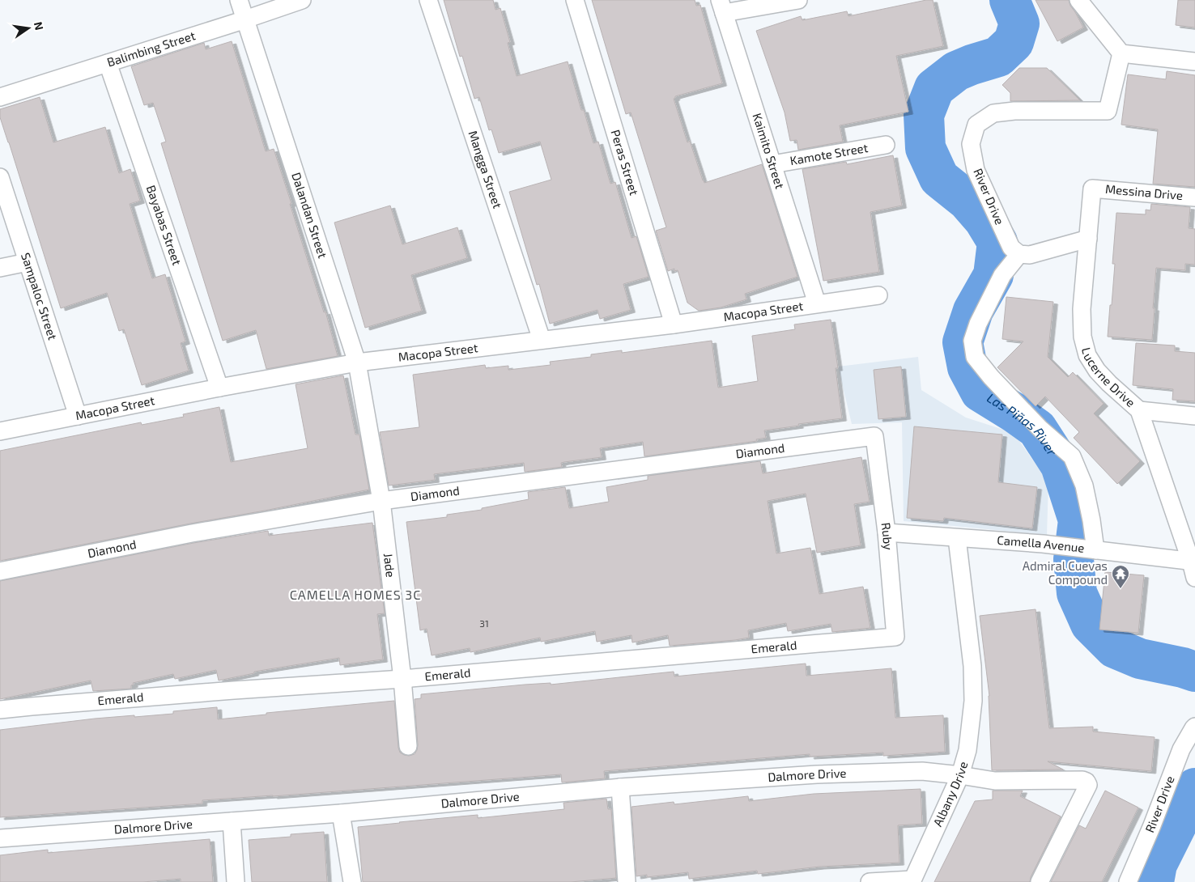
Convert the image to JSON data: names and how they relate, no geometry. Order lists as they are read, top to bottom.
{
  "streets": {
    "street": [
      "Balimbing Street",
      "Kaimito Street",
      "Kamote Street",
      "Peras Street",
      "Mangga Street",
      "Messina Drive",
      "River Drive",
      "Dalandan Street",
      "Bayabas Street",
      "Sampaloc Street",
      "Macopa Street",
      "Lucerne Drive",
      "Diamond",
      "Ruby",
      "Camella Avenue",
      "Jade",
      "Emerald",
      "Dalmore Drive",
      "Albany Drive"
    ]
  },
  "crossings": [
    ["Balimbing Street", "Dalandan Street"],
    ["Balimbing Street", "Bayabas Street"],
    ["Kaimito Street", "Kamote Street"],
    ["Kaimito Street", "Macopa Street"],
    ["Peras Street", "Macopa Street"],
    ["Mangga Street", "Macopa Street"],
    ["Messina Drive", "Lucerne Drive"],
    ["Dalandan Street", "Macopa Street"],
    ["Dalandan Street", "Jade"],
    ["Bayabas Street", "Macopa Street"],
    ["Sampaloc Street", "Macopa Street"],
    ["Lucerne Drive", "Camella Avenue"],
    ["Diamond", "Ruby"],
    ["Diamond", "Jade"],
    ["Ruby", "Camella Avenue"],
    ["Ruby", "Emerald"],
    ["Camella Avenue", "Albany Drive"],
    ["Jade", "Emerald"],
    ["Dalmore Drive", "Albany Drive"]
  ],
  "districts": ["CAMELLA HOMES 3C"],
  "water": ["Las Piñas River"],
  "places": {
    "temple": ["Admiral Cuevas Compound"]
  },
  "house_numbers": ["31"],
  "north": "right"
}
